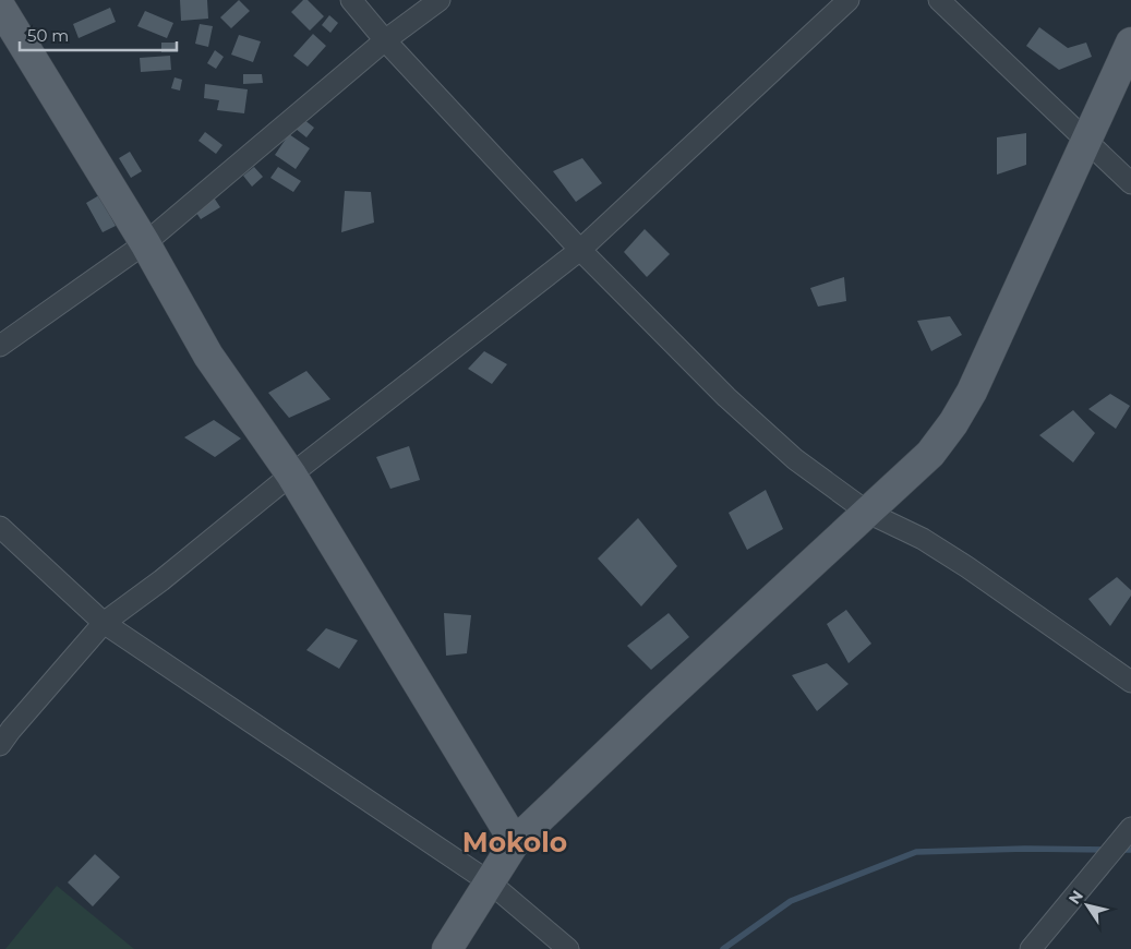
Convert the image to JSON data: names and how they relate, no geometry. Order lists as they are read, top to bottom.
{
  "districts": ["Mokolo"],
  "scale_bar": "50 m",
  "north": "top left"
}
